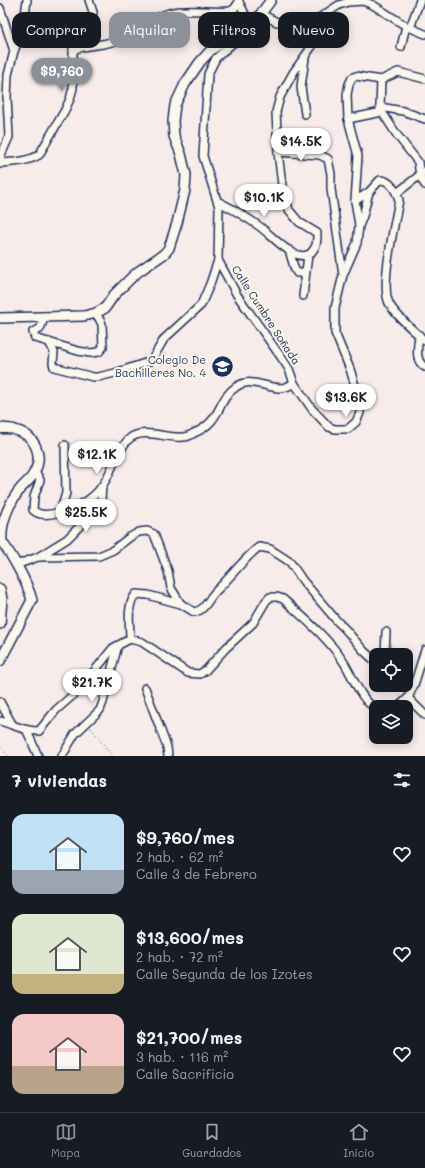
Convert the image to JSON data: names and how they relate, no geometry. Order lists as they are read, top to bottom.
{
  "streets": {
    "street": ["Calle Cumbre Soñada"]
  },
  "places": {
    "school or university": ["Colegio De Bachilleres No. 4"]
  },
  "page": {
    "chip": [
      "Comprar",
      "Alquilar",
      "Filtros",
      "Nuevo"
    ],
    "price": [
      "$9,760",
      "$14.5K",
      "$10.1K",
      "$13.6K",
      "$12.1K",
      "$25.5K",
      "$21.7K"
    ],
    "heading": "7 viviendas",
    "list": [
      {
        "name": "$9,760/mes",
        "note": "2 hab. · 62 m² · Calle 3 de Febrero"
      },
      {
        "name": "$13,600/mes",
        "note": "2 hab. · 72 m² · Calle Segunda de los Izotes"
      },
      {
        "name": "$21,700/mes",
        "note": "3 hab. · 116 m² · Calle Sacrificio"
      }
    ],
    "tabs": ["Mapa", "Guardados", "Inicio"]
  }
}
